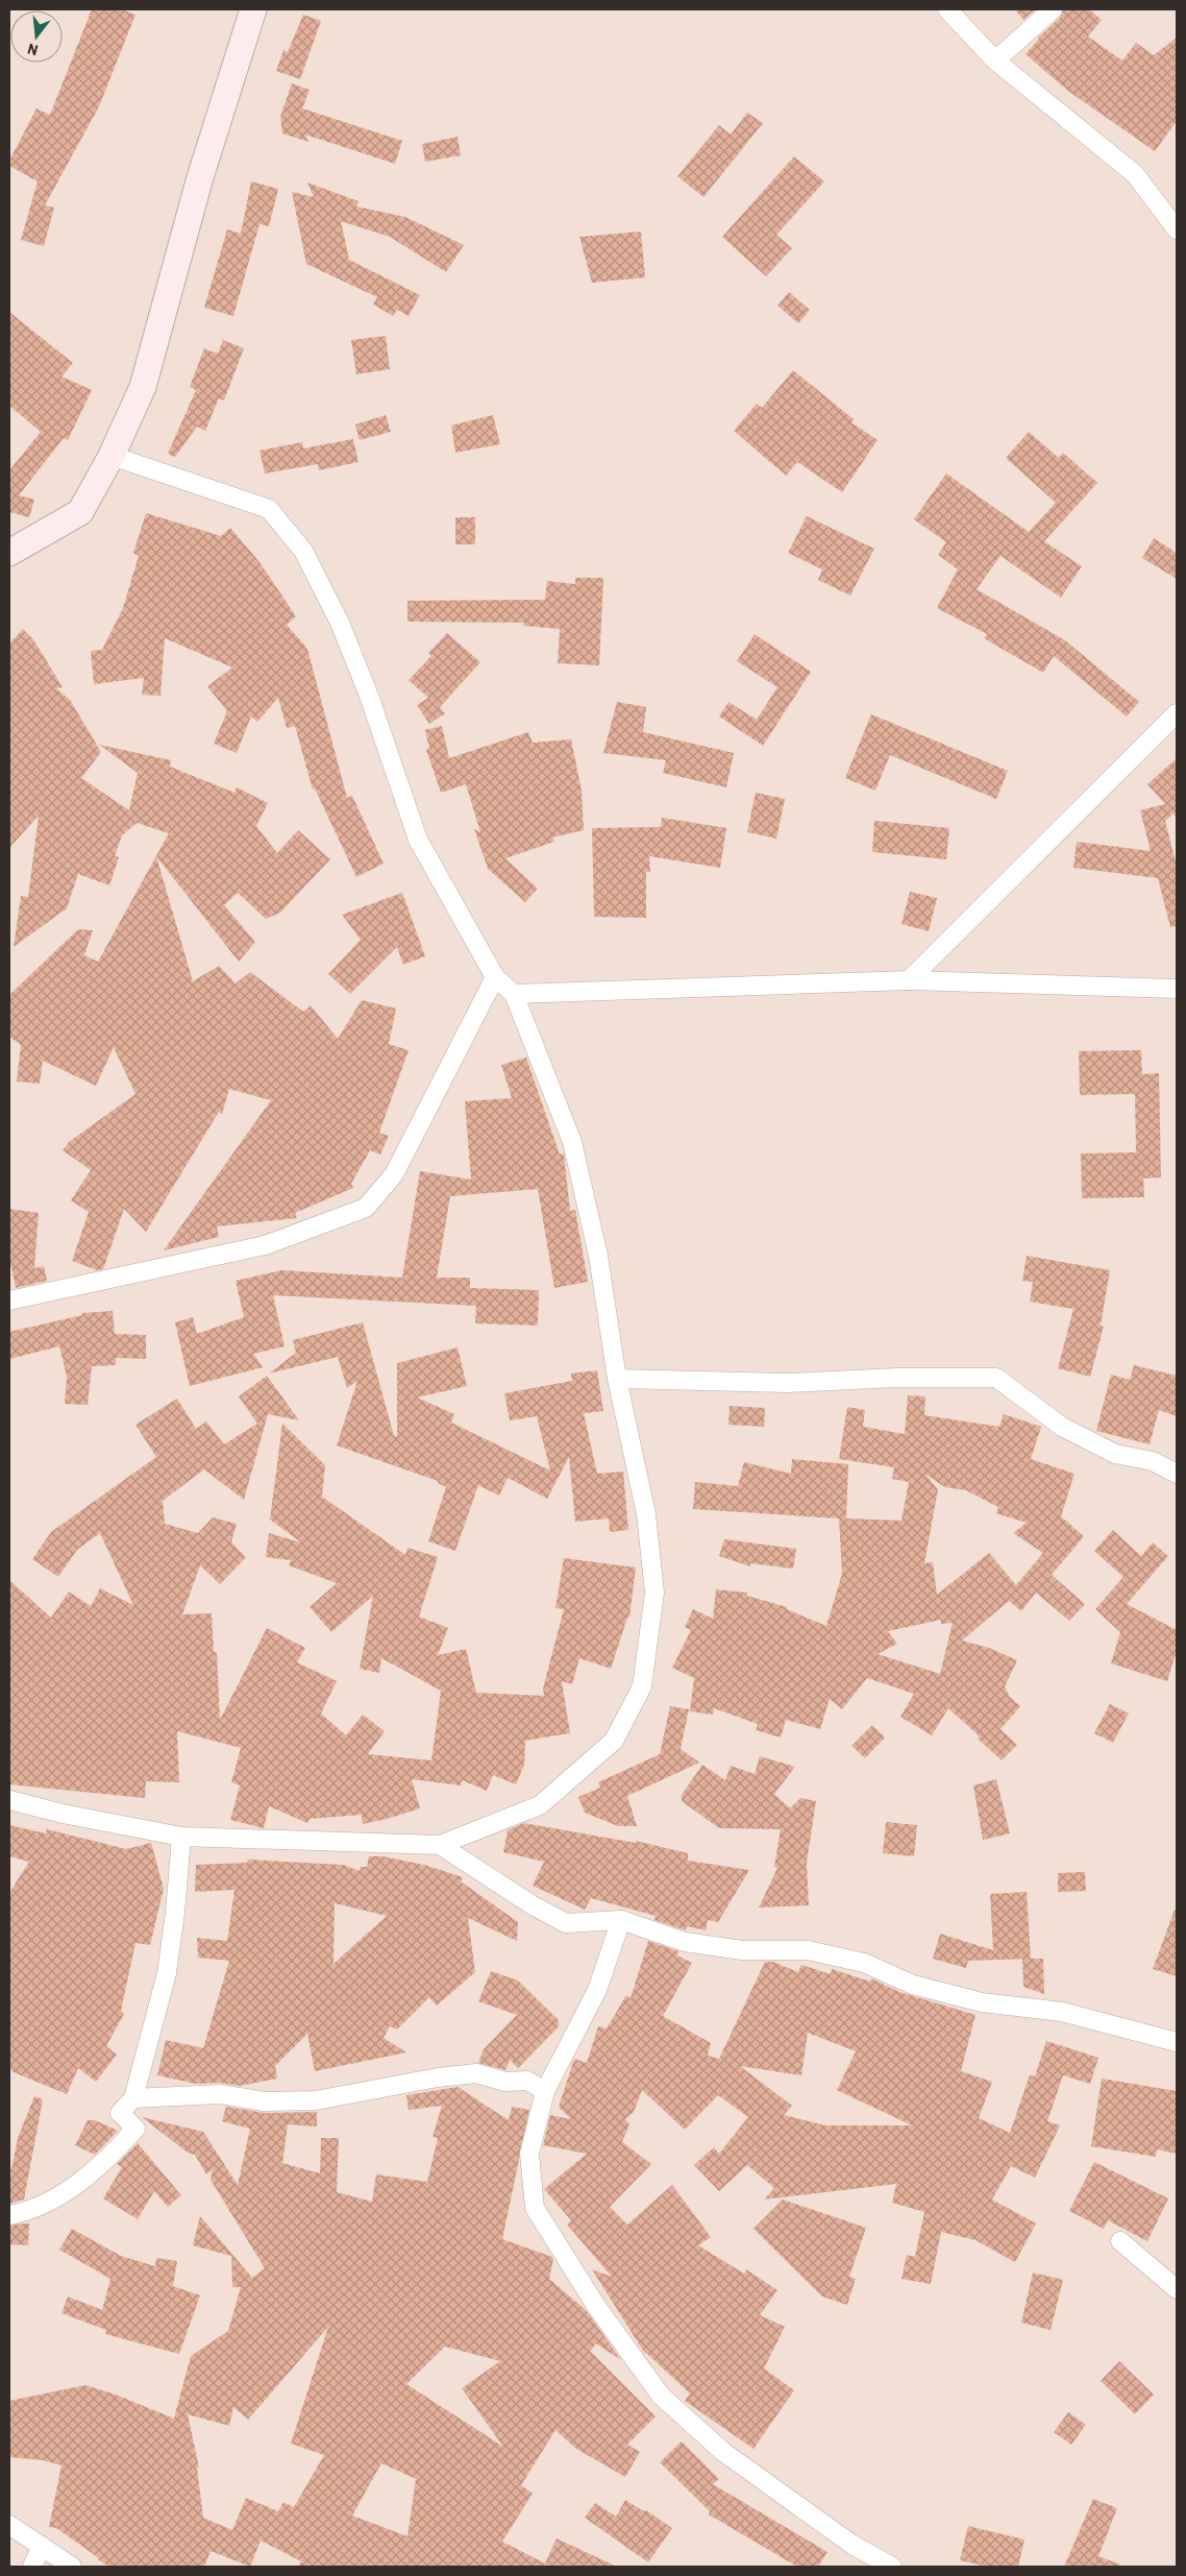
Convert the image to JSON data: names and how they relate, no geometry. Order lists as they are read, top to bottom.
{
  "north": "bottom"
}
